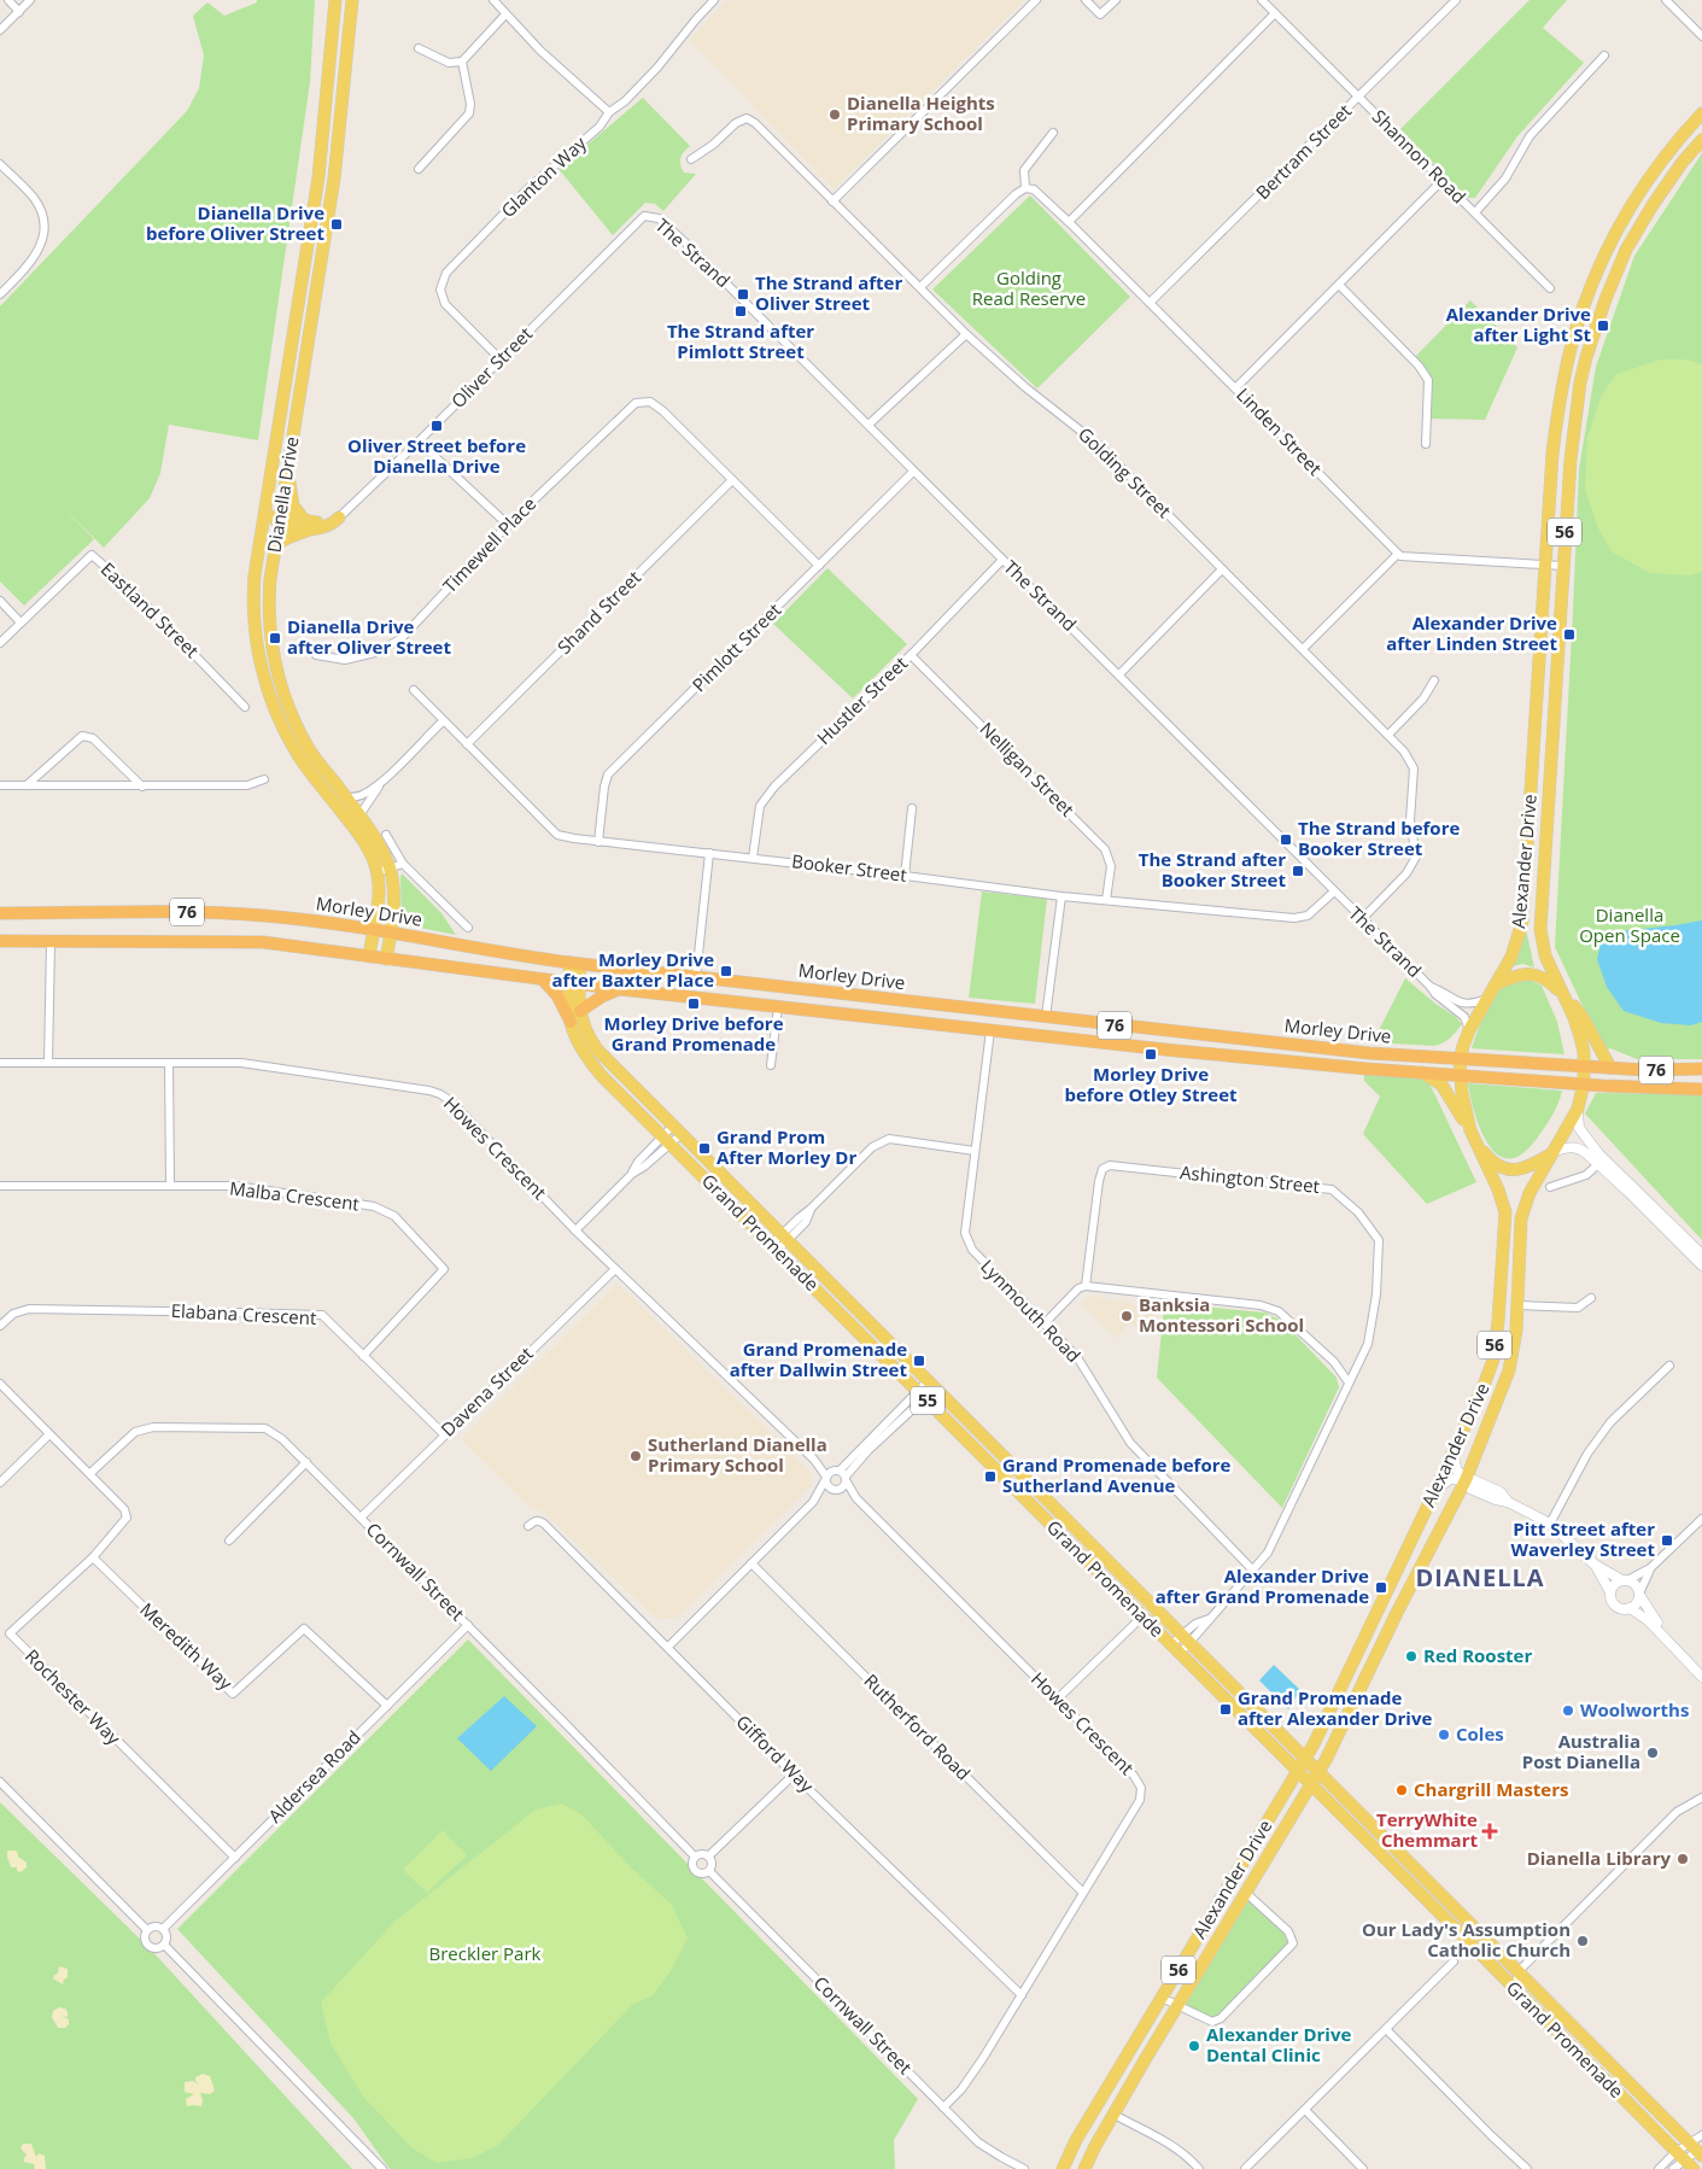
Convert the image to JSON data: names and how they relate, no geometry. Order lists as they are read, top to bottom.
{
  "streets": {
    "highway": ["76", "Morley Drive"],
    "main road": [
      "Dianella Drive",
      "56",
      "Alexander Drive",
      "Grand Promenade",
      "55"
    ],
    "street": [
      "Bertram Street",
      "Shannon Road",
      "Glanton Way",
      "The Strand",
      "Oliver Street",
      "Linden Street",
      "Golding Street",
      "Timewell Place",
      "Eastland Street",
      "Shand Street",
      "Pimlott Street",
      "Hustler Street",
      "Nelligan Street",
      "Booker Street",
      "Howes Crescent",
      "Ashington Street",
      "Malba Crescent",
      "Lynmouth Road",
      "Elabana Crescent",
      "Davena Street",
      "Cornwall Street",
      "Meredith Way",
      "Rochester Way",
      "Rutherford Road",
      "Gifford Way",
      "Aldersea Road"
    ]
  },
  "crossings": [
    ["Bertram Street", "Shannon Road"],
    ["Bertram Street", "Linden Street"],
    ["Glanton Way", "Oliver Street"],
    ["The Strand", "Oliver Street"],
    ["The Strand", "Golding Street"],
    ["The Strand", "Pimlott Street"],
    ["The Strand", "Hustler Street"],
    ["The Strand", "Alexander Drive"],
    ["The Strand", "Booker Street"],
    ["Dianella Drive", "Morley Drive"],
    ["56", "Alexander Drive"],
    ["56", "Morley Drive"],
    ["Timewell Place", "Shand Street"],
    ["Shand Street", "Booker Street"],
    ["Pimlott Street", "Booker Street"],
    ["Hustler Street", "Nelligan Street"],
    ["Hustler Street", "Booker Street"],
    ["Nelligan Street", "Booker Street"],
    ["Alexander Drive", "Morley Drive"],
    ["Alexander Drive", "Grand Promenade"],
    ["Morley Drive", "Grand Promenade"],
    ["Morley Drive", "Lynmouth Road"],
    ["Howes Crescent", "Davena Street"],
    ["Howes Crescent", "Cornwall Street"],
    ["Howes Crescent", "Rutherford Road"],
    ["Howes Crescent", "Gifford Way"],
    ["Ashington Street", "Grand Promenade"],
    ["Ashington Street", "Lynmouth Road"],
    ["Malba Crescent", "Elabana Crescent"],
    ["Elabana Crescent", "Davena Street"],
    ["Davena Street", "Cornwall Street"],
    ["Cornwall Street", "Rochester Way"],
    ["Cornwall Street", "Aldersea Road"],
    ["Meredith Way", "Rochester Way"],
    ["Meredith Way", "Aldersea Road"],
    ["Rochester Way", "Aldersea Road"]
  ],
  "districts": ["DIANELLA"],
  "parks": ["Golding Read Reserve", "Dianella Open Space", "Breckler Park"],
  "places": {
    "other": [
      "Dianella Heights Primary School",
      "Banksia Montessori School",
      "Sutherland Dianella Primary School",
      "Red Rooster",
      "Woolworths",
      "Coles",
      "Australia Post Dianella",
      "Chargrill Masters",
      "Dianella Library",
      "Our Lady's Assumption Catholic Church",
      "Alexander Drive Dental Clinic"
    ],
    "transit": [
      "Dianella Drive before Oliver Street",
      "The Strand after Oliver Street",
      "The Strand after Pimlott Street",
      "Alexander Drive after Light St",
      "Oliver Street before Dianella Drive",
      "Alexander Drive after Linden Street",
      "Dianella Drive after Oliver Street",
      "The Strand before Booker Street",
      "The Strand after Booker Street",
      "Morley Drive after Baxter Place",
      "Morley Drive before Grand Promenade",
      "Morley Drive before Otley Street",
      "Grand Prom After Morley Dr",
      "Grand Promenade after Dallwin Street",
      "Grand Promenade before Sutherland Avenue",
      "Pitt Street after Waverley Street",
      "Alexander Drive after Grand Promenade",
      "Grand Promenade after Alexander Drive"
    ],
    "health": ["TerryWhite Chemmart"]
  }
}
